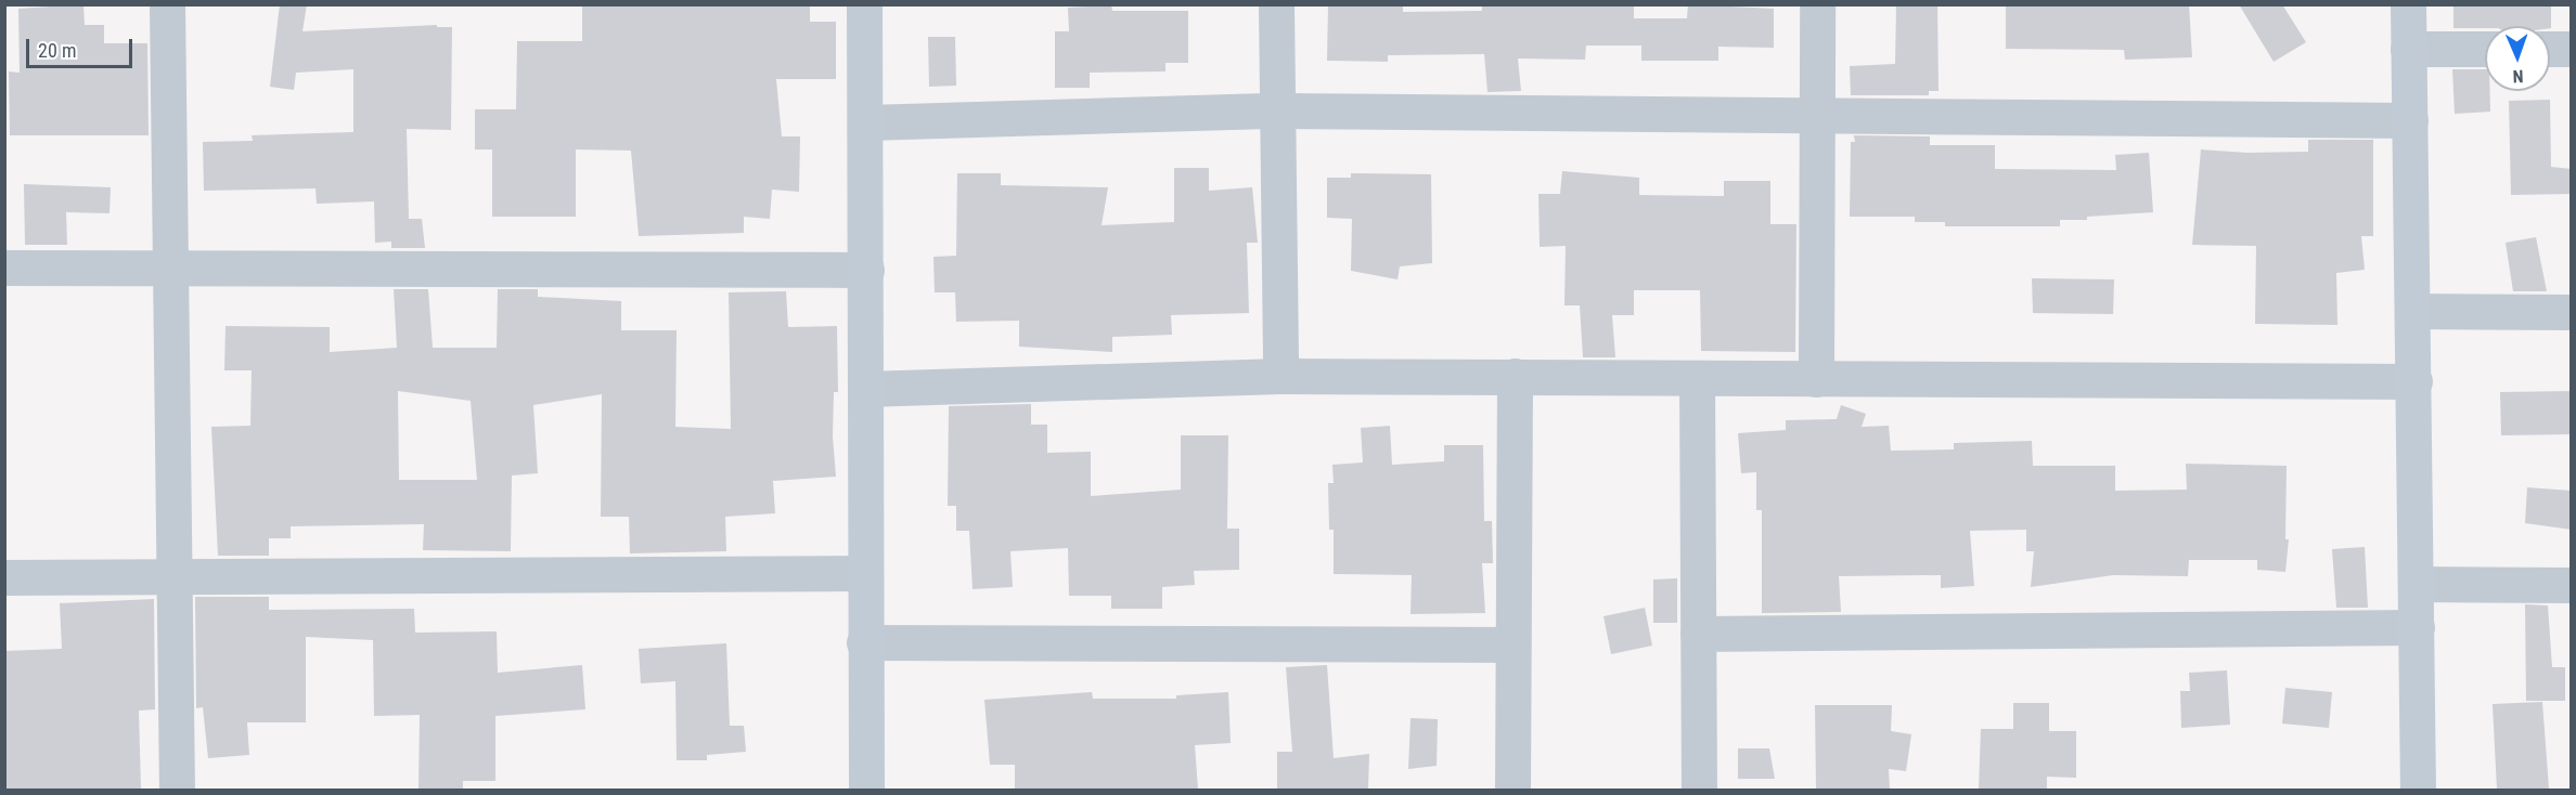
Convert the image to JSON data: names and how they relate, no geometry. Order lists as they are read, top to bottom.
{
  "scale_bar": "20 m",
  "north": "bottom"
}
